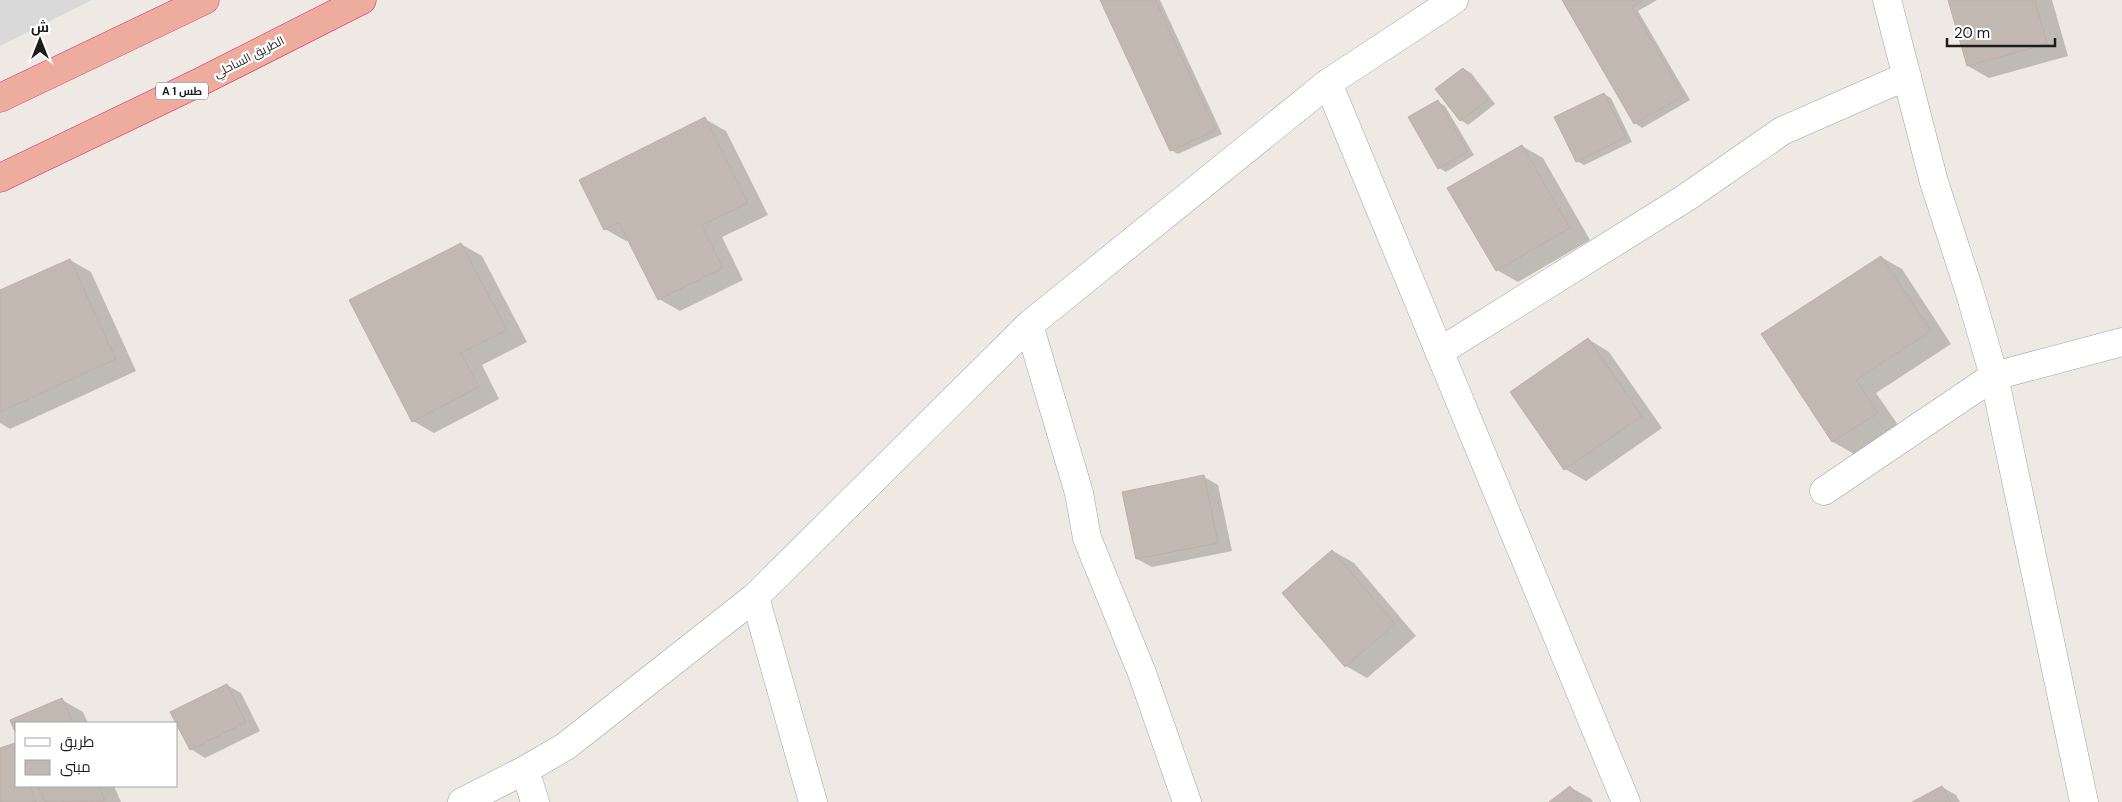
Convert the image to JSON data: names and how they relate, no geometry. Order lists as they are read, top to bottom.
{
  "streets": {
    "highway": ["الطريق الساحلي", "A 1 طس"]
  },
  "legend": ["طريق", "مبنى"],
  "scale_bar": "20 m",
  "north": "top"
}
